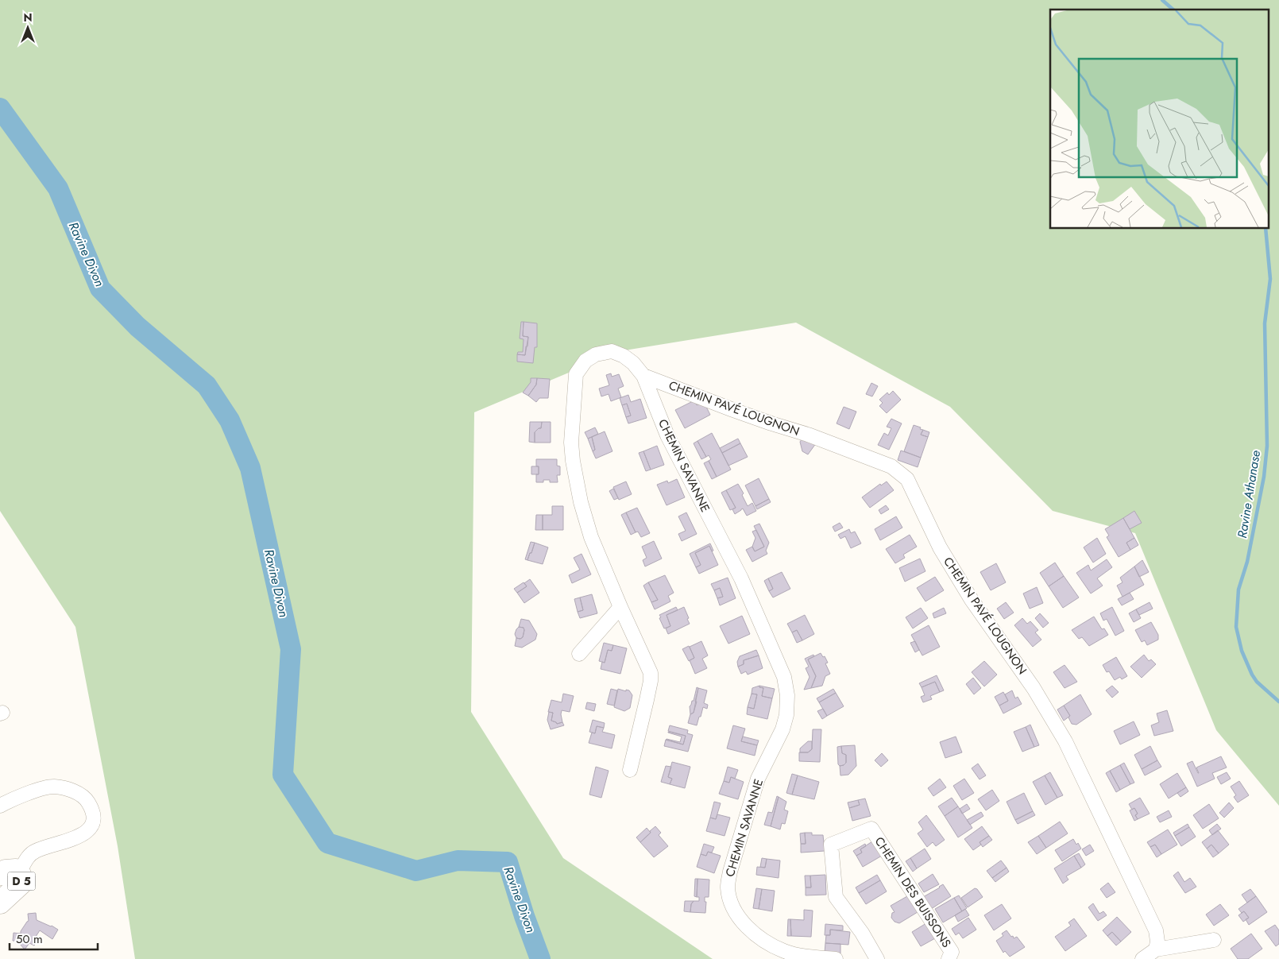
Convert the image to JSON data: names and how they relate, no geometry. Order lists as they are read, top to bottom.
{
  "streets": {
    "main road": ["D 5"],
    "street": ["CHEMIN PAVÉ LOUGNON", "CHEMIN SAVANNE", "CHEMIN DES BUISSONS"]
  },
  "crossings": [
    ["CHEMIN PAVÉ LOUGNON", "CHEMIN SAVANNE"]
  ],
  "water": ["Ravine Divon", "Ravine Athanase"],
  "scale_bar": "50 m",
  "north": "top"
}
